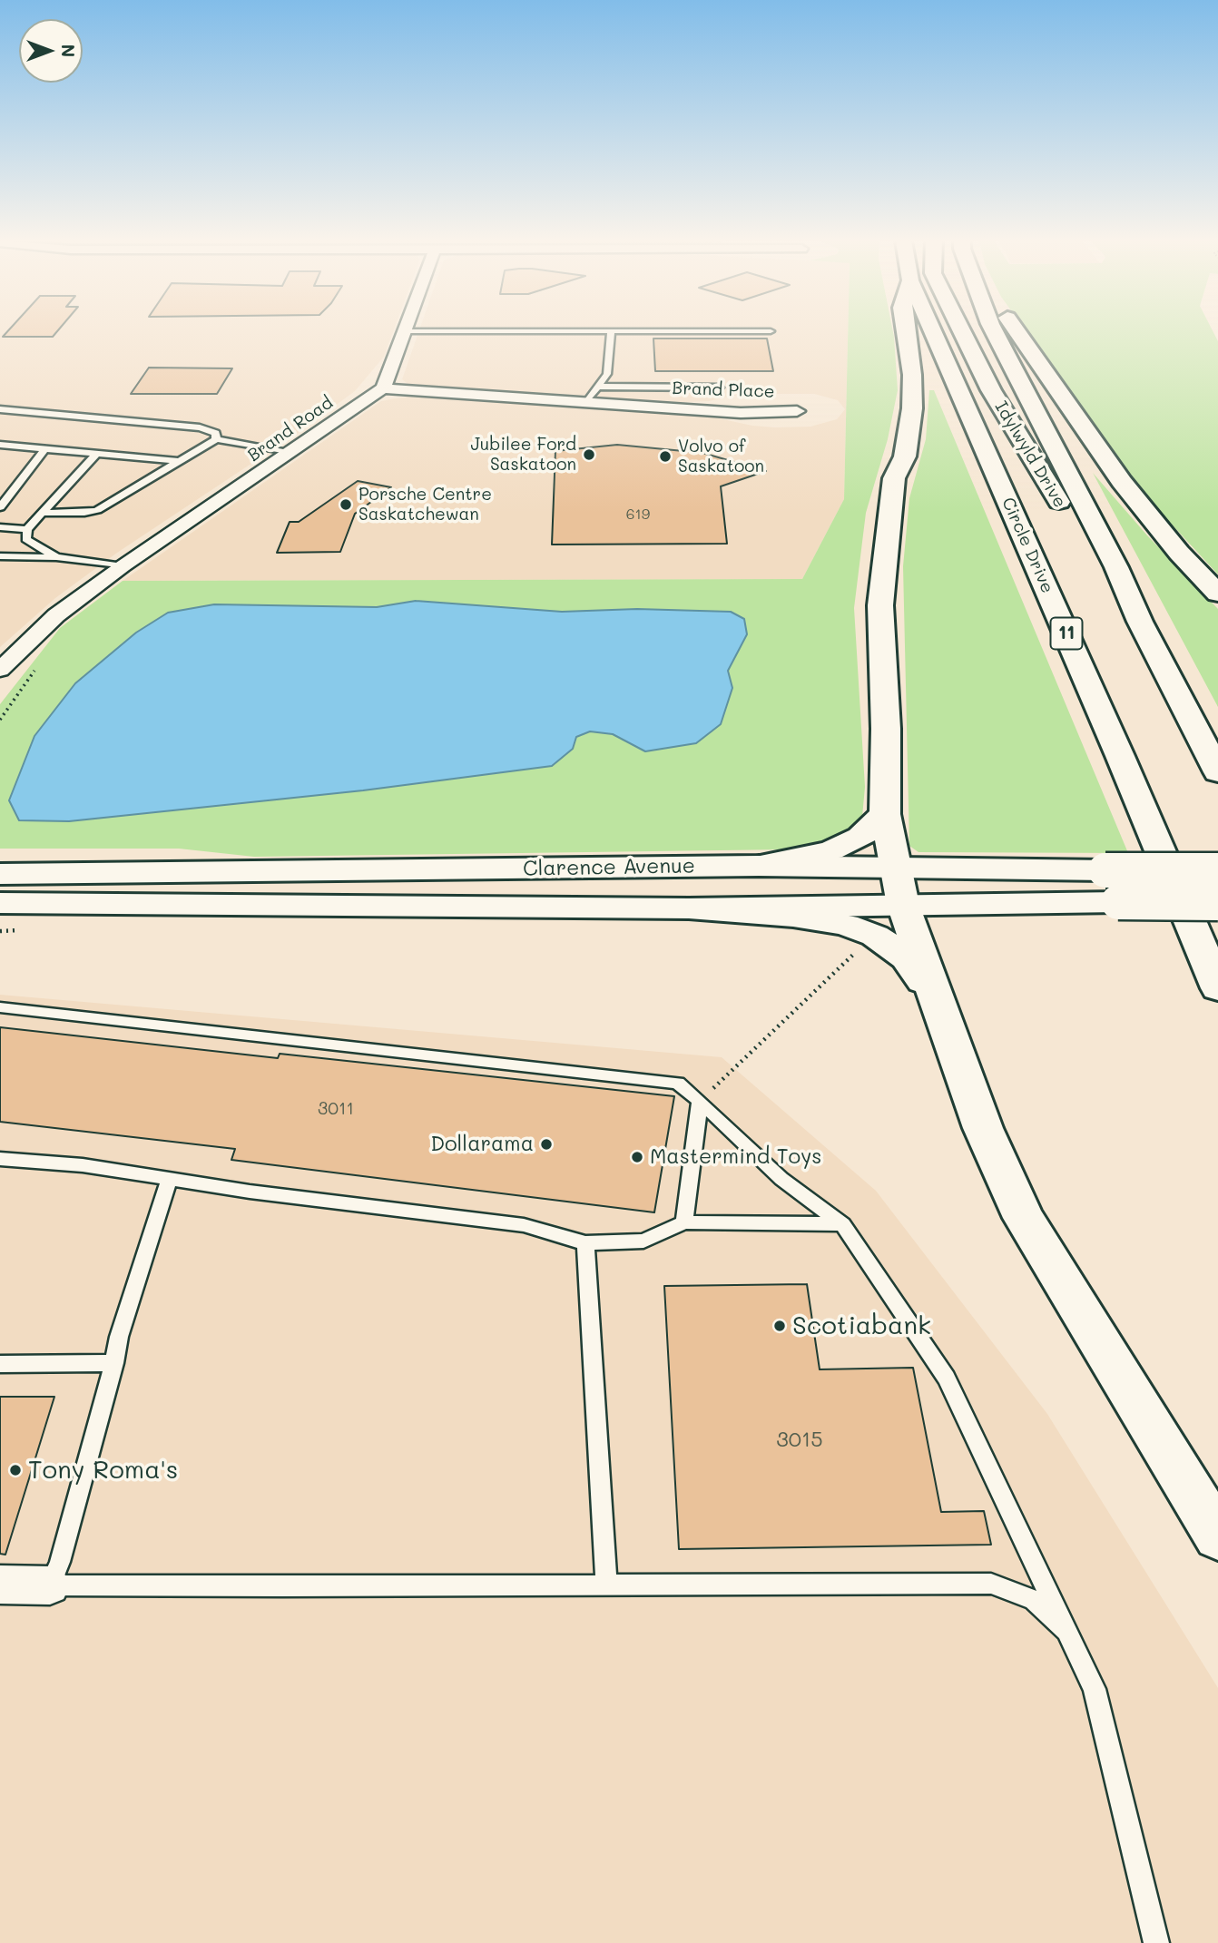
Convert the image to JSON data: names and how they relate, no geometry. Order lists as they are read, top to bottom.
{
  "streets": {
    "main road": [
      "Idylwyld Drive",
      "Circle Drive",
      "11",
      "Clarence Avenue"
    ],
    "street": ["Brand Place", "Brand Road"]
  },
  "crossings": [
    ["Brand Place", "Brand Road"]
  ],
  "places": [
    "Jubilee Ford Saskatoon",
    "Volvo of Saskatoon",
    "Porsche Centre Saskatchewan",
    "Dollarama",
    "Mastermind Toys",
    "Scotiabank",
    "Tony Roma's"
  ],
  "house_numbers": ["619", "3011", "3015"],
  "north": "right"
}
